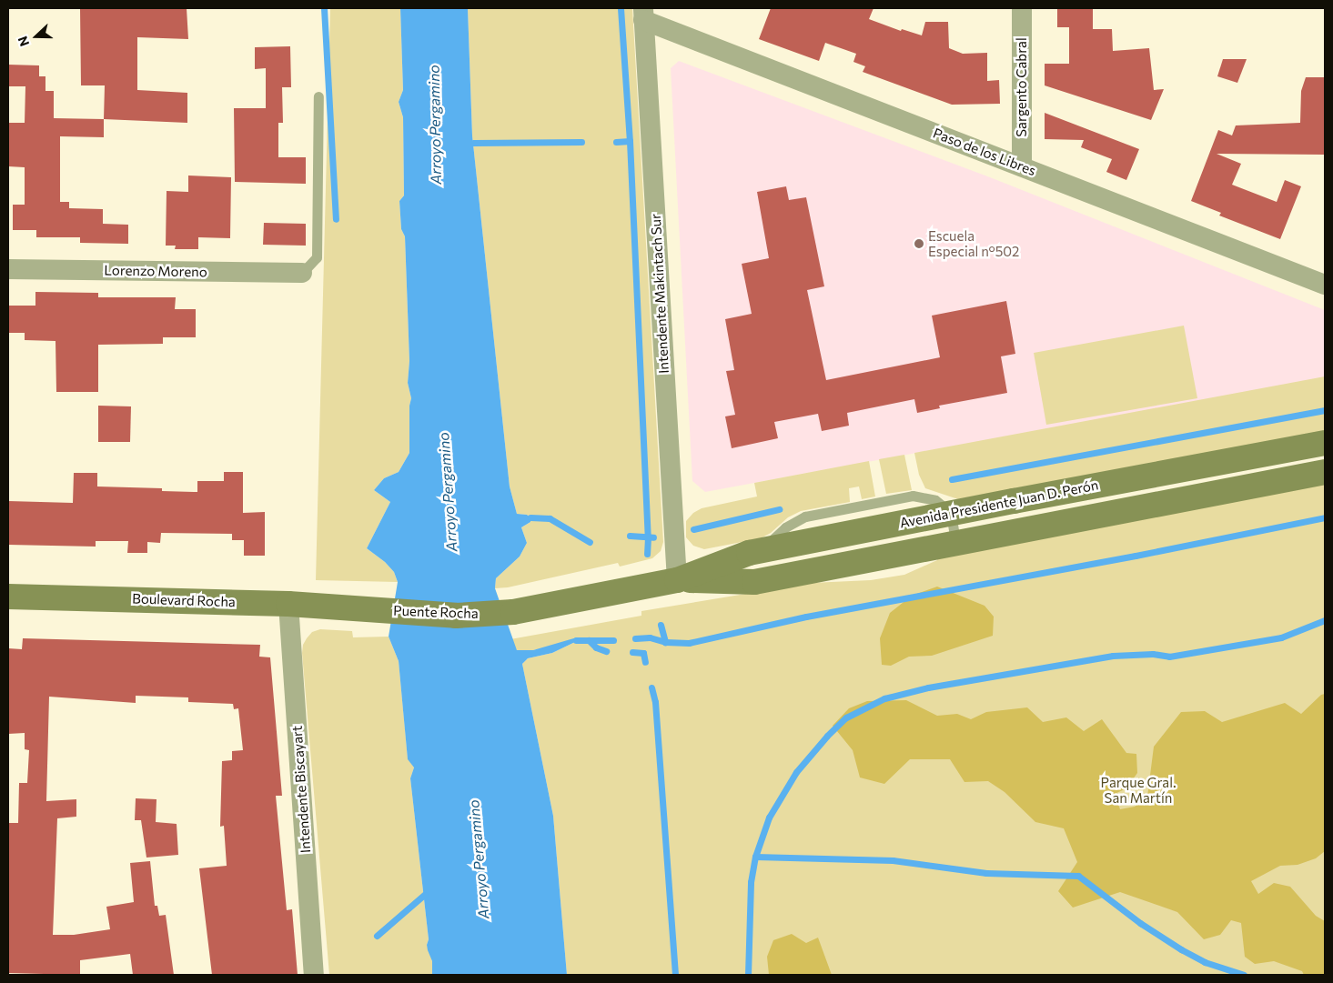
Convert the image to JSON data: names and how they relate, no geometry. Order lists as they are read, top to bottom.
{
  "streets": {
    "main road": ["Avenida Presidente Juan D. Perón", "Boulevard Rocha", "Puente Rocha"],
    "street": [
      "Sargento Cabral",
      "Paso de los Libres",
      "Lorenzo Moreno",
      "Intendente Makintach Sur",
      "Intendente Biscayart"
    ]
  },
  "crossings": [
    ["Sargento Cabral", "Paso de los Libres"],
    ["Paso de los Libres", "Intendente Makintach Sur"],
    ["Intendente Makintach Sur", "Avenida Presidente Juan D. Perón"],
    ["Avenida Presidente Juan D. Perón", "Puente Rocha"],
    ["Boulevard Rocha", "Puente Rocha"],
    ["Boulevard Rocha", "Intendente Biscayart"]
  ],
  "water": ["Arroyo Pergamino"],
  "parks": ["Parque Gral. San Martín"],
  "places": ["Escuela Especial n°502"],
  "north": "left"
}
